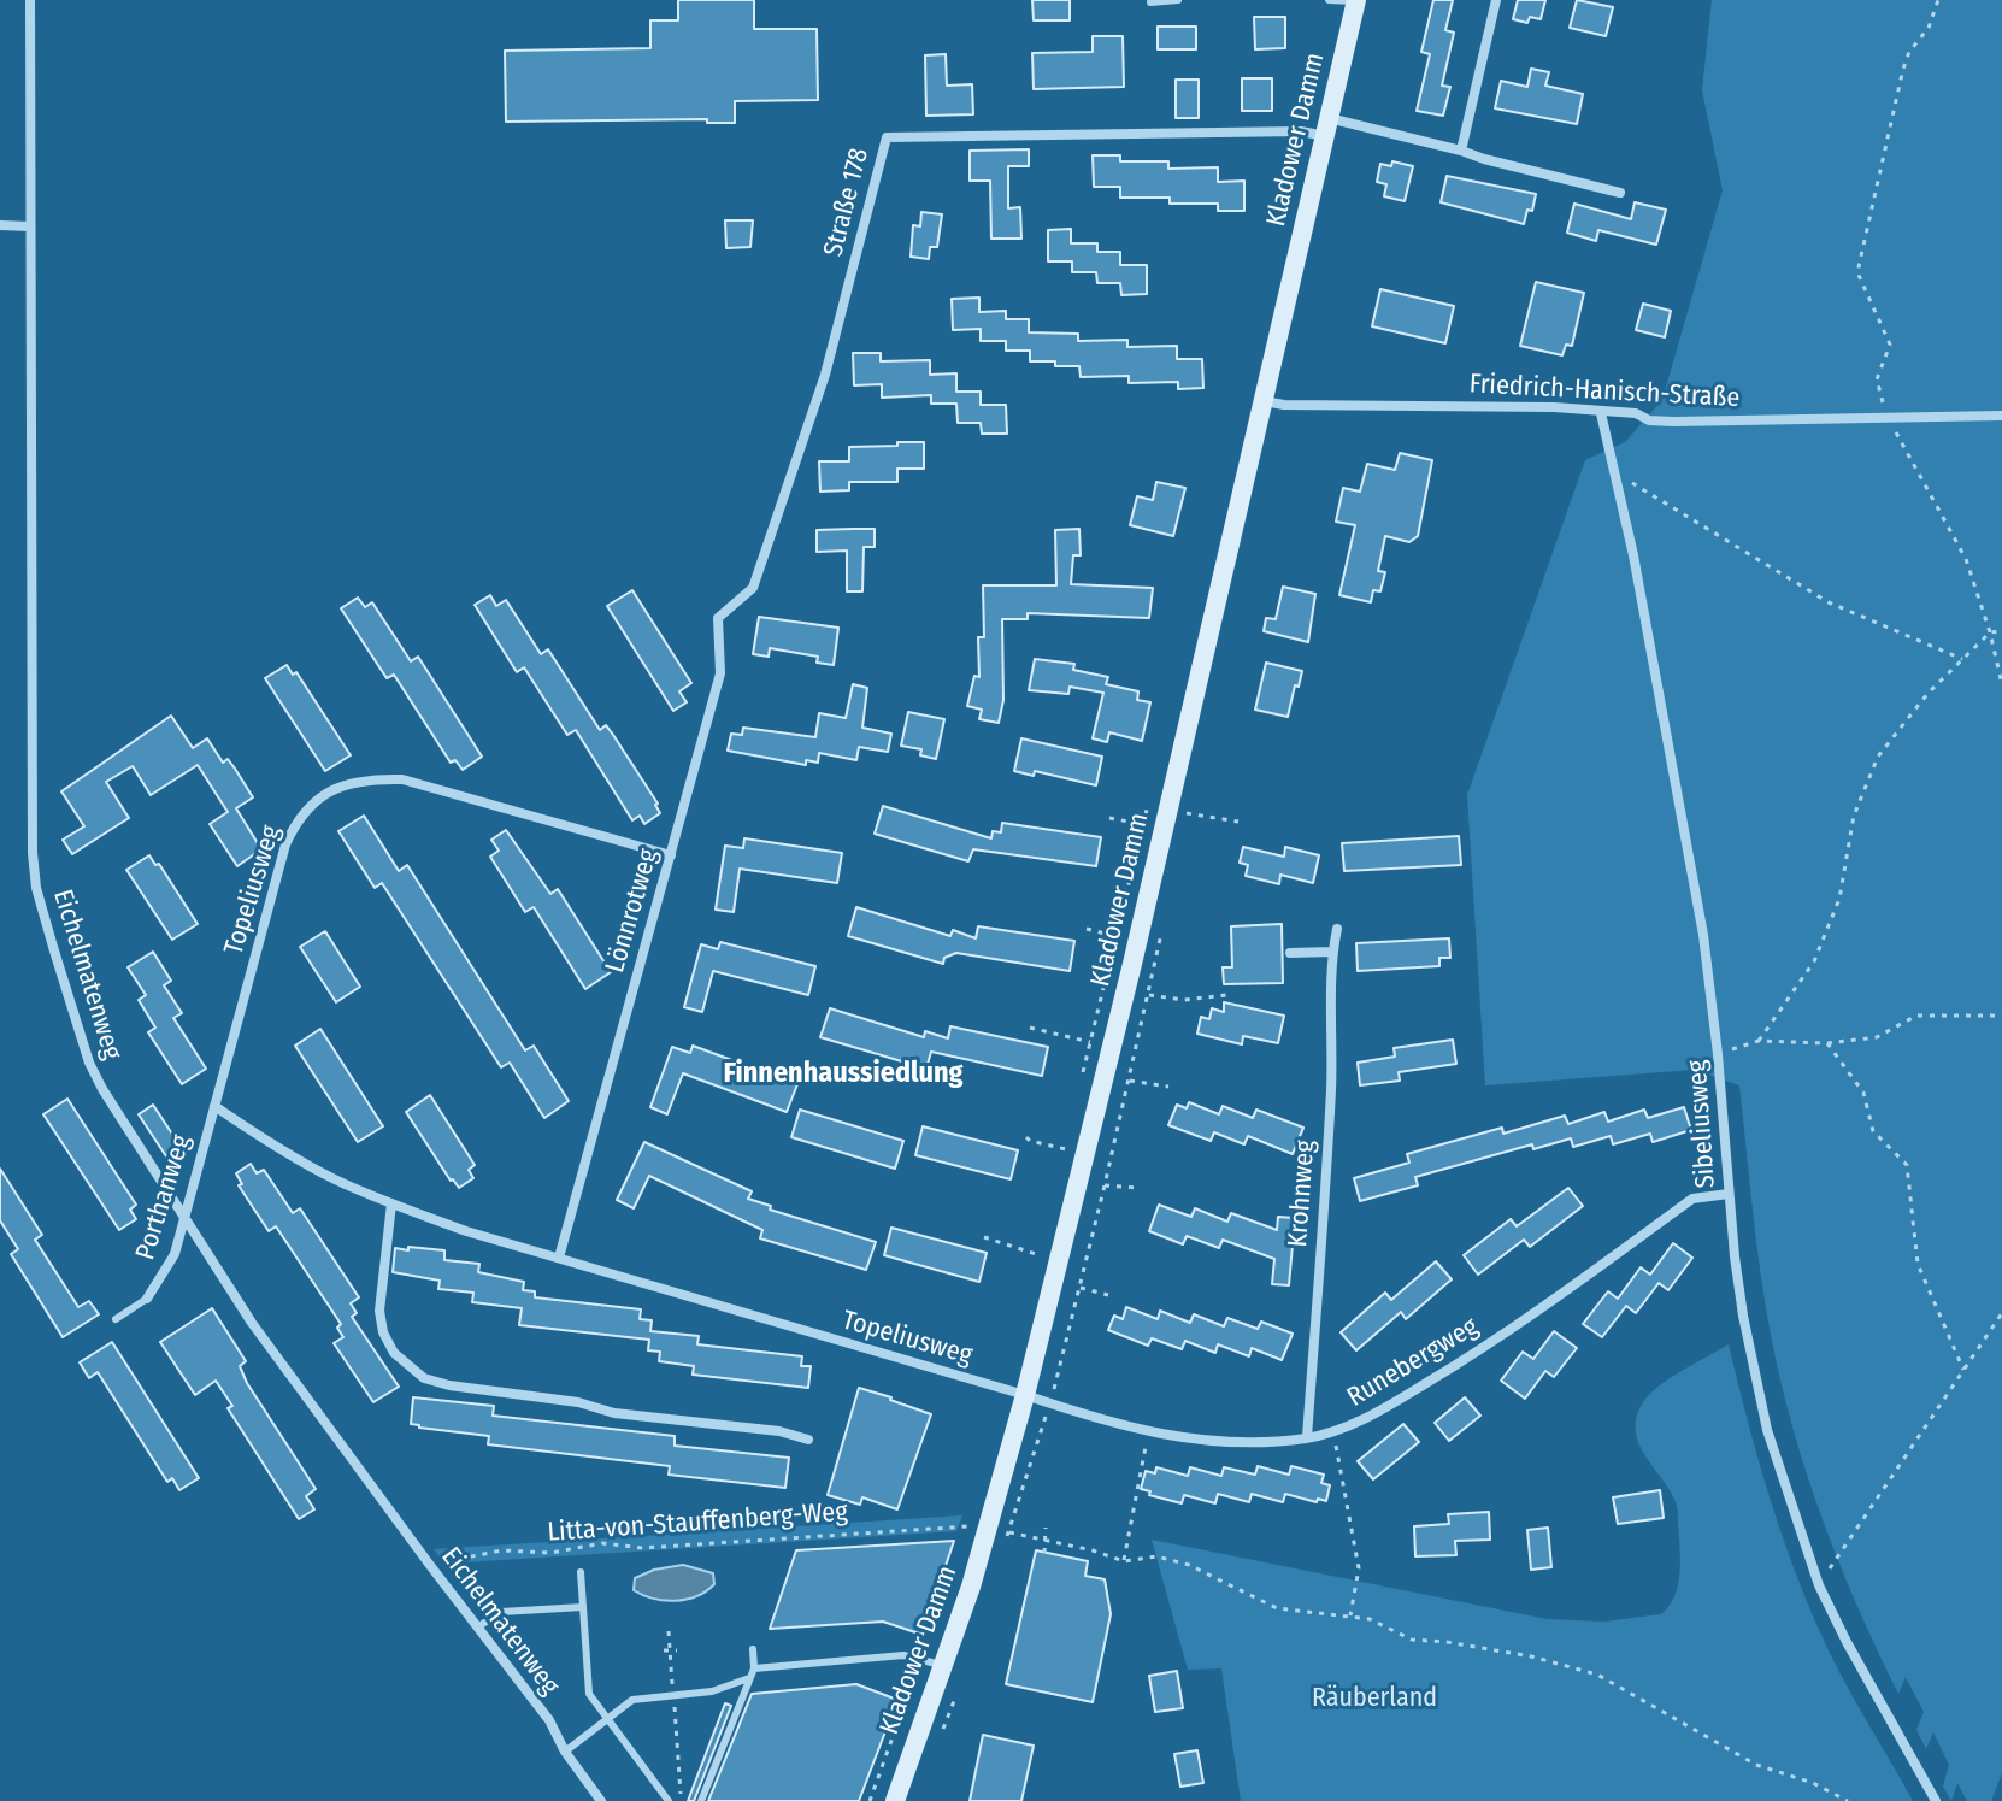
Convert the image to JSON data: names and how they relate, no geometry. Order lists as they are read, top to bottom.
{
  "streets": {
    "main road": ["Kladower Damm"],
    "street": [
      "Straße 178",
      "Friedrich-Hanisch-Straße",
      "Topeliusweg",
      "Lönnrotweg",
      "Eichelmatenweg",
      "Sibeliusweg",
      "Krohnweg",
      "Porthanweg",
      "Runebergweg"
    ],
    "path": ["Litta-von-Stauffenberg-Weg"]
  },
  "crossings": [
    ["Kladower Damm", "Straße 178"],
    ["Kladower Damm", "Friedrich-Hanisch-Straße"],
    ["Kladower Damm", "Topeliusweg"],
    ["Kladower Damm", "Runebergweg"],
    ["Straße 178", "Lönnrotweg"],
    ["Friedrich-Hanisch-Straße", "Sibeliusweg"],
    ["Topeliusweg", "Lönnrotweg"],
    ["Topeliusweg", "Porthanweg"],
    ["Topeliusweg", "Runebergweg"],
    ["Eichelmatenweg", "Porthanweg"],
    ["Eichelmatenweg", "Litta-von-Stauffenberg-Weg"],
    ["Sibeliusweg", "Runebergweg"],
    ["Krohnweg", "Runebergweg"]
  ],
  "districts": ["Finnenhaussiedlung"],
  "parks": ["Räuberland"]
}
